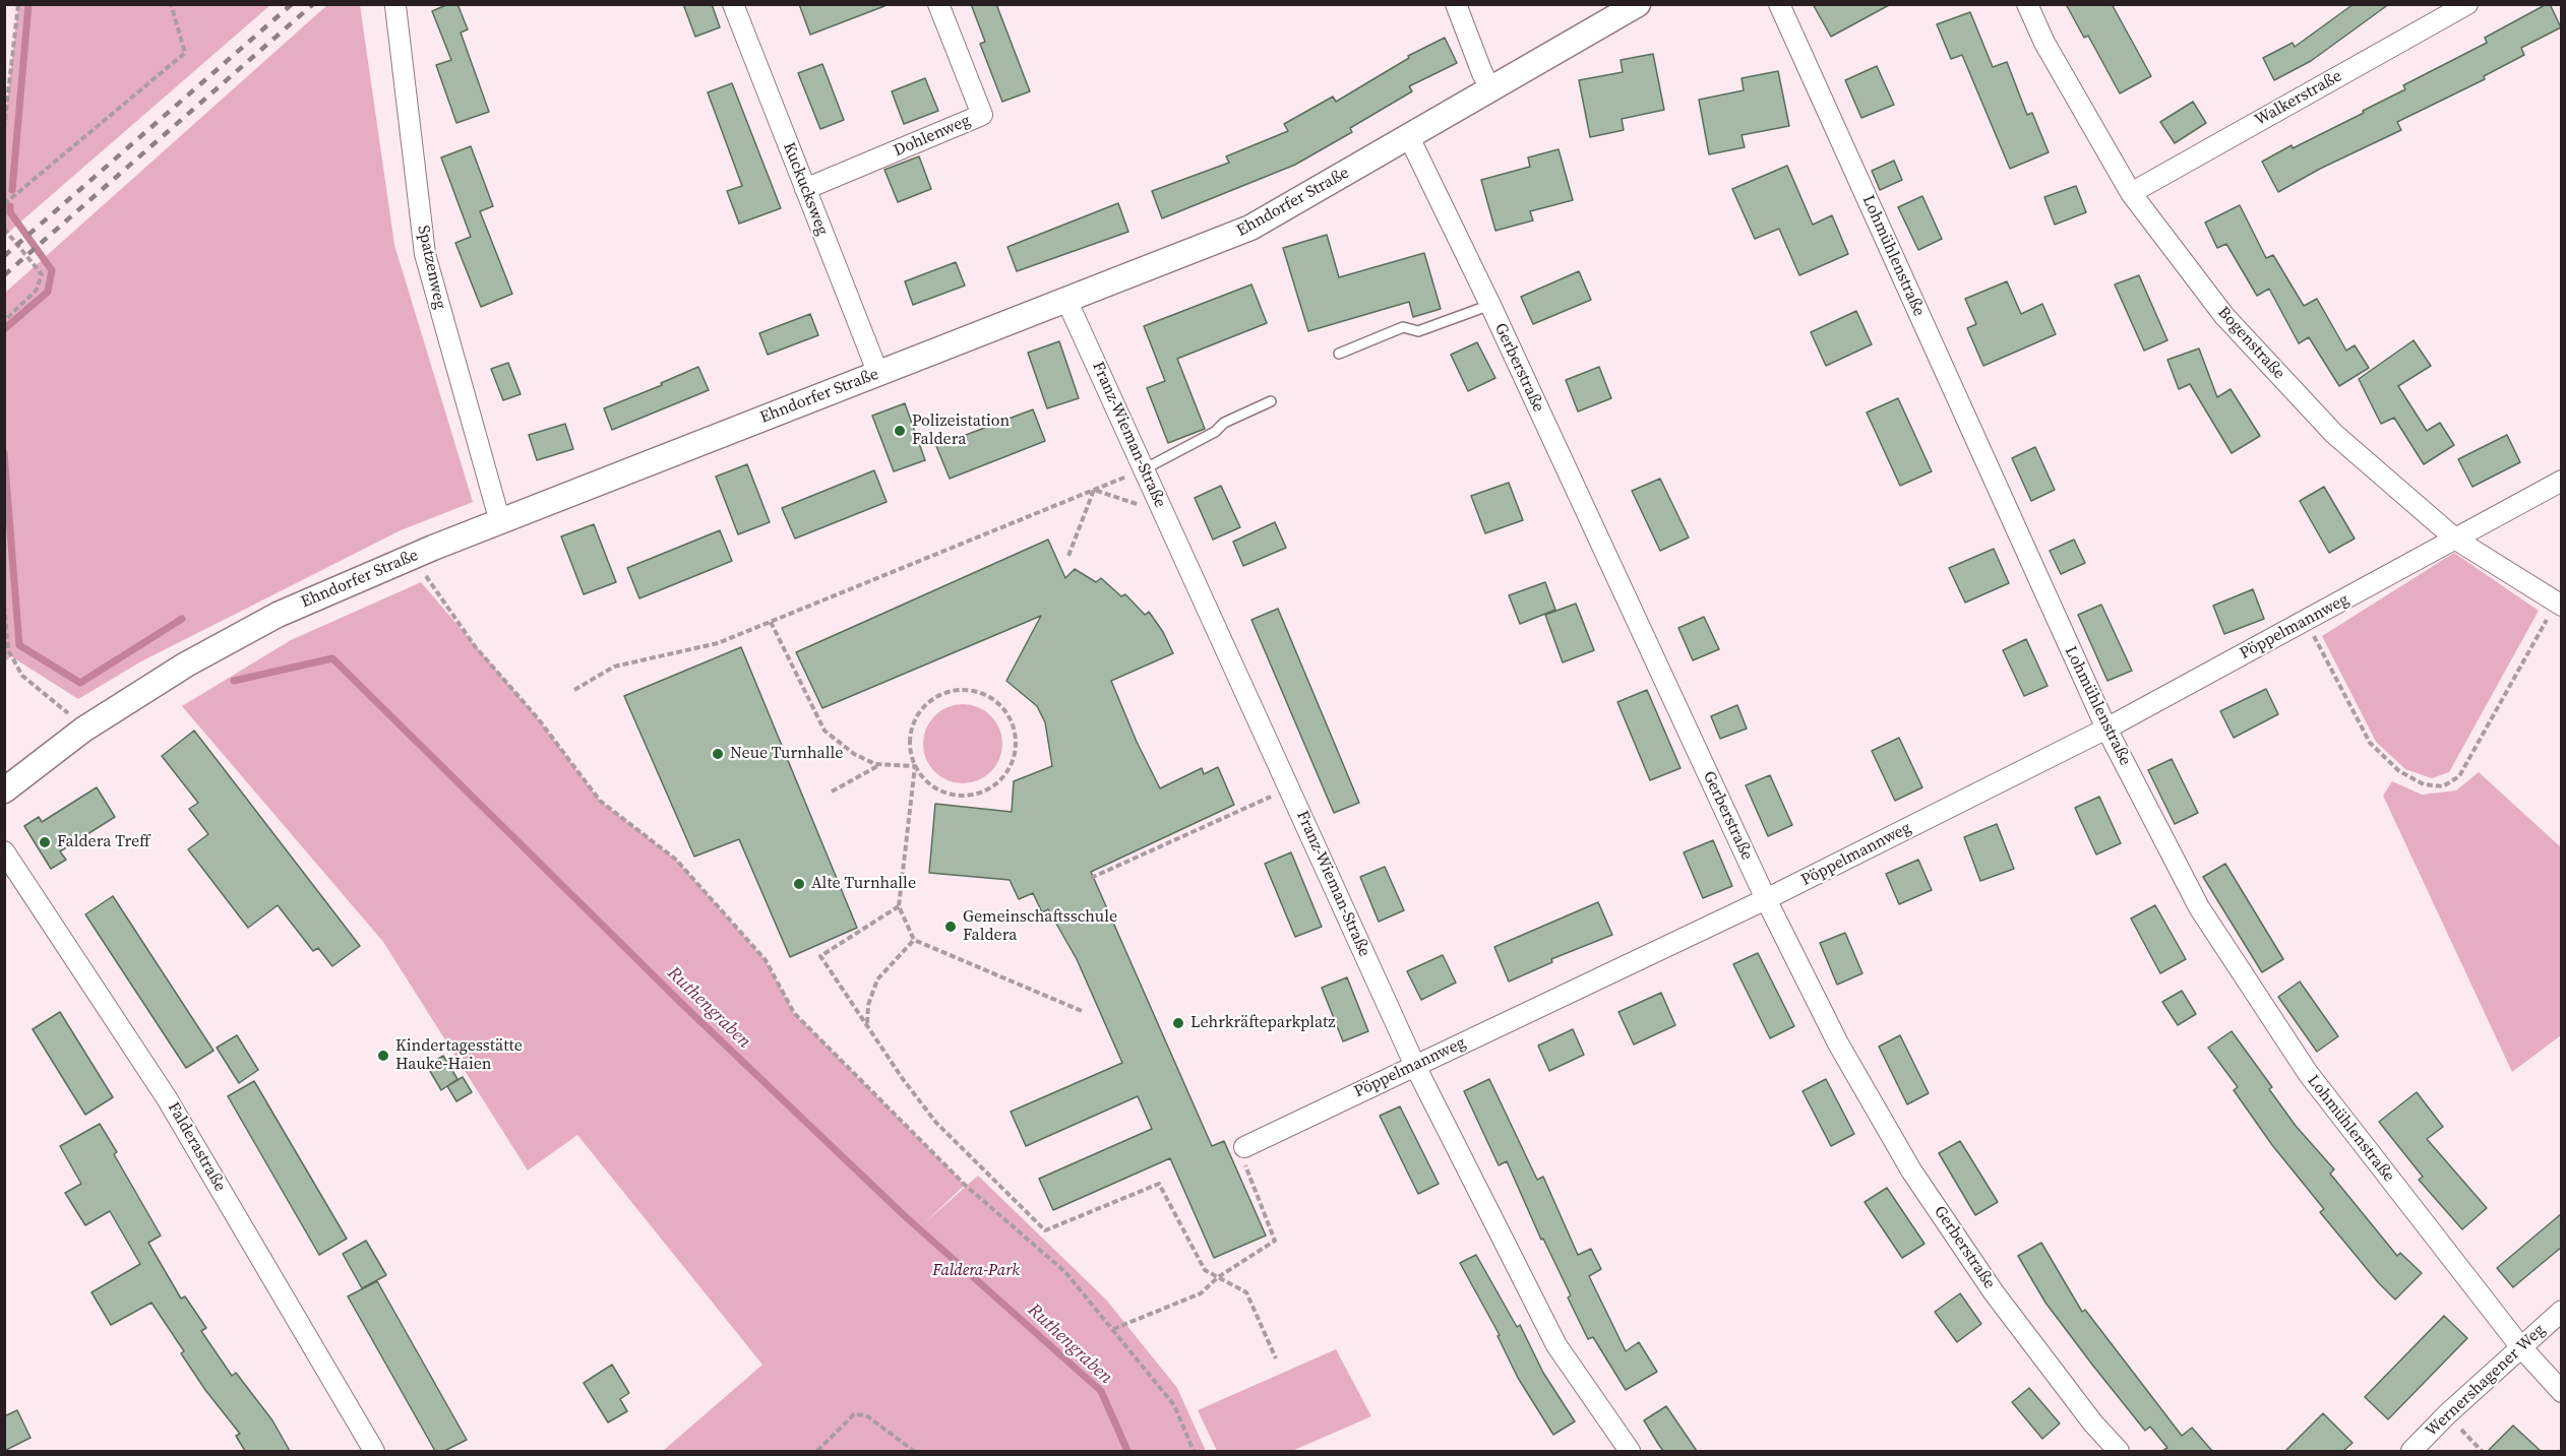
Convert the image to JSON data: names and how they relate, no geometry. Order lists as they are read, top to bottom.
{
  "streets": {
    "street": [
      "Walkerstraße",
      "Dohlenweg",
      "Kuckucksweg",
      "Ehndorfer Straße",
      "Lohmühlenstraße",
      "Spatzenweg",
      "Bogenstraße",
      "Gerberstraße",
      "Franz-Wieman-Straße",
      "Pöppelmannweg",
      "Falderastraße",
      "Wernershagener Weg"
    ]
  },
  "crossings": [
    ["Walkerstraße", "Bogenstraße"],
    ["Dohlenweg", "Kuckucksweg"],
    ["Kuckucksweg", "Ehndorfer Straße"],
    ["Ehndorfer Straße", "Spatzenweg"],
    ["Ehndorfer Straße", "Gerberstraße"],
    ["Ehndorfer Straße", "Franz-Wieman-Straße"],
    ["Lohmühlenstraße", "Pöppelmannweg"],
    ["Lohmühlenstraße", "Wernershagener Weg"],
    ["Bogenstraße", "Pöppelmannweg"],
    ["Gerberstraße", "Pöppelmannweg"],
    ["Franz-Wieman-Straße", "Pöppelmannweg"]
  ],
  "water": ["Ruthengraben"],
  "parks": ["Faldera-Park"],
  "places": [
    "Polizeistation Faldera",
    "Neue Turnhalle",
    "Faldera Treff",
    "Alte Turnhalle",
    "Gemeinschaftsschule Faldera",
    "Lehrkräfteparkplatz",
    "Kindertagesstätte Hauke-Haien"
  ]
}
